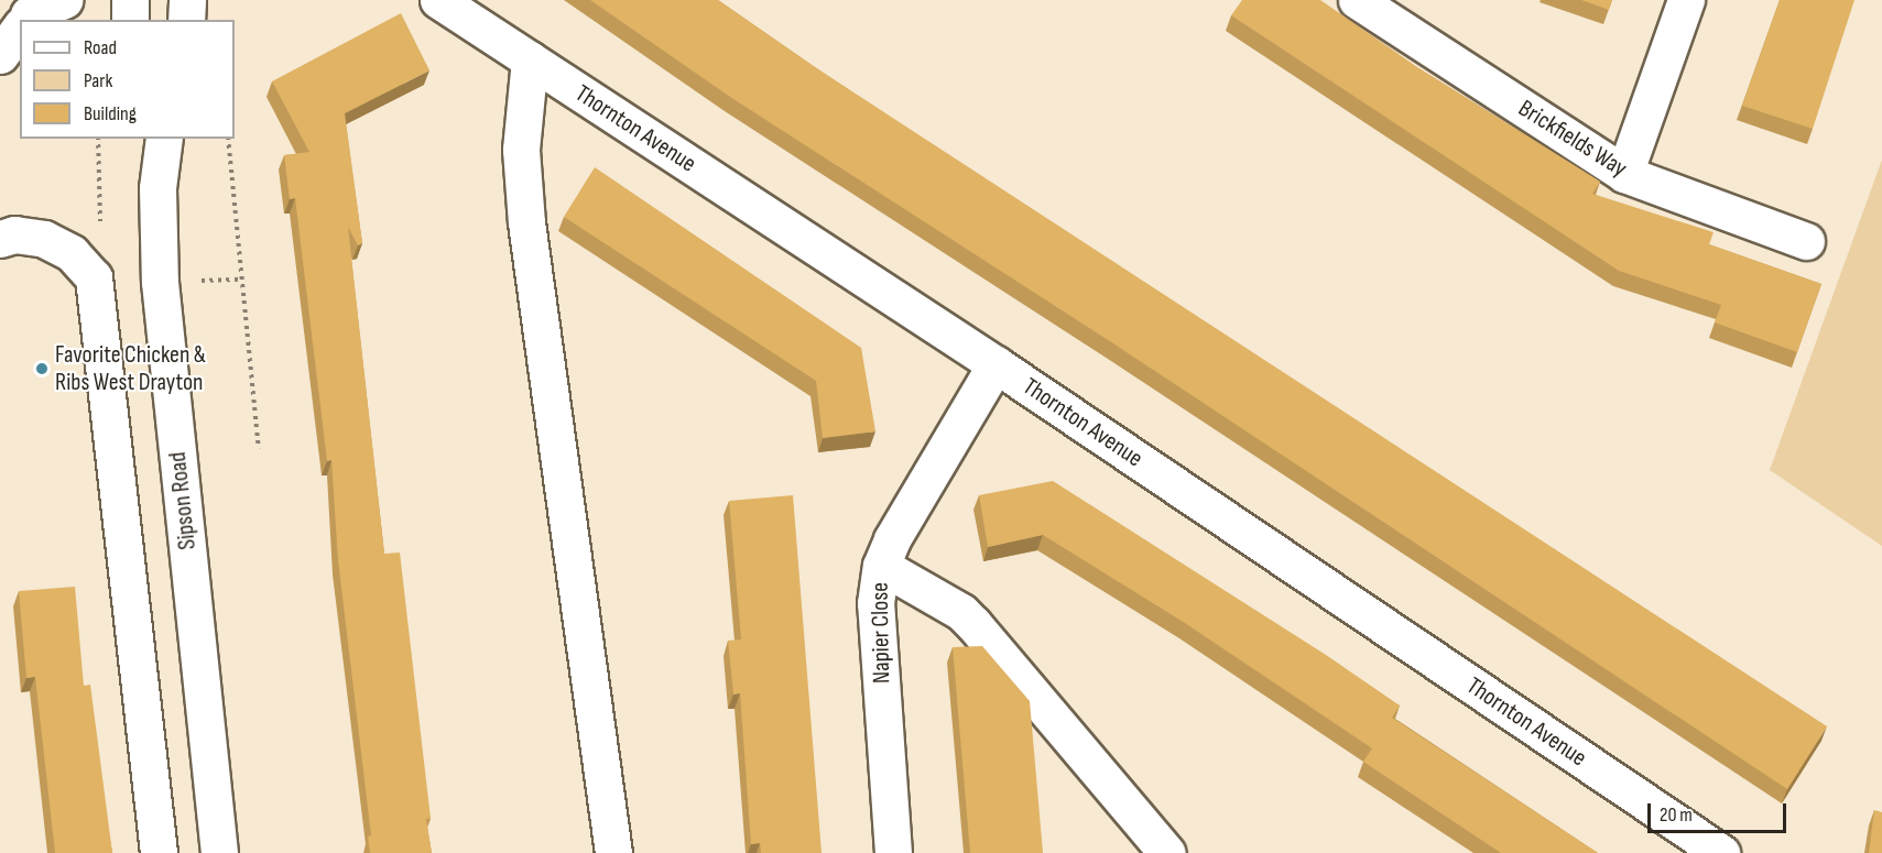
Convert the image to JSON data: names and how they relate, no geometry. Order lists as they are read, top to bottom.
{
  "streets": {
    "street": [
      "Thornton Avenue",
      "Brickfields Way",
      "Sipson Road",
      "Napier Close"
    ]
  },
  "crossings": [
    ["Thornton Avenue", "Napier Close"]
  ],
  "places": ["Favorite Chicken & Ribs West Drayton"],
  "legend": ["Road", "Park", "Building"],
  "scale_bar": "20 m"
}
